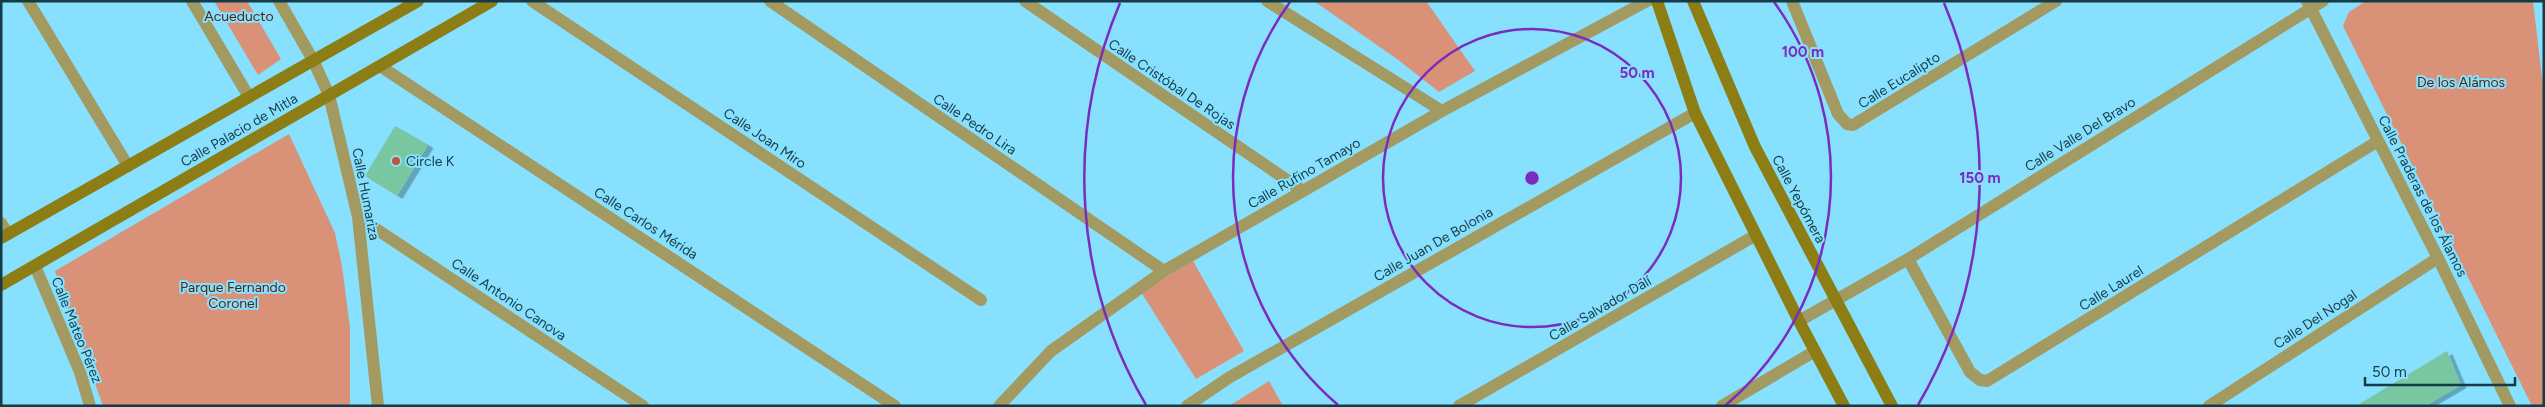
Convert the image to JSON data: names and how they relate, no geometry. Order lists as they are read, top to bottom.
{
  "streets": {
    "main road": ["Calle Palacio de Mitla", "Calle Yepómera"],
    "street": [
      "Calle Eucalipto",
      "Calle Cristóbal De Rojas",
      "Calle Pedro Lira",
      "Calle Valle Del Bravo",
      "Calle Joan Miro",
      "Calle Rufino Tamayo",
      "Calle Humariza",
      "Calle Praderas de los Álamos",
      "Calle Carlos Mérida",
      "Calle Juan De Bolonia",
      "Calle Laurel",
      "Calle Antonio Canova",
      "Calle Salvador Dalí",
      "Calle Del Nogal",
      "Calle Mateo Pérez"
    ]
  },
  "crossings": [
    ["Calle Cristóbal De Rojas", "Calle Rufino Tamayo"],
    ["Calle Pedro Lira", "Calle Rufino Tamayo"],
    ["Calle Palacio de Mitla", "Calle Humariza"],
    ["Calle Palacio de Mitla", "Calle Carlos Mérida"],
    ["Calle Palacio de Mitla", "Calle Mateo Pérez"],
    ["Calle Valle Del Bravo", "Calle Praderas de los Álamos"],
    ["Calle Valle Del Bravo", "Calle Yepómera"],
    ["Calle Valle Del Bravo", "Calle Laurel"],
    ["Calle Humariza", "Calle Antonio Canova"],
    ["Calle Praderas de los Álamos", "Calle Laurel"],
    ["Calle Praderas de los Álamos", "Calle Del Nogal"]
  ],
  "parks": ["Acueducto", "De los Alámos", "Parque Fernando Coronel"],
  "places": ["Circle K"],
  "scale_bar": "50 m",
  "rings": ["100 m", "50 m", "150 m"]
}
